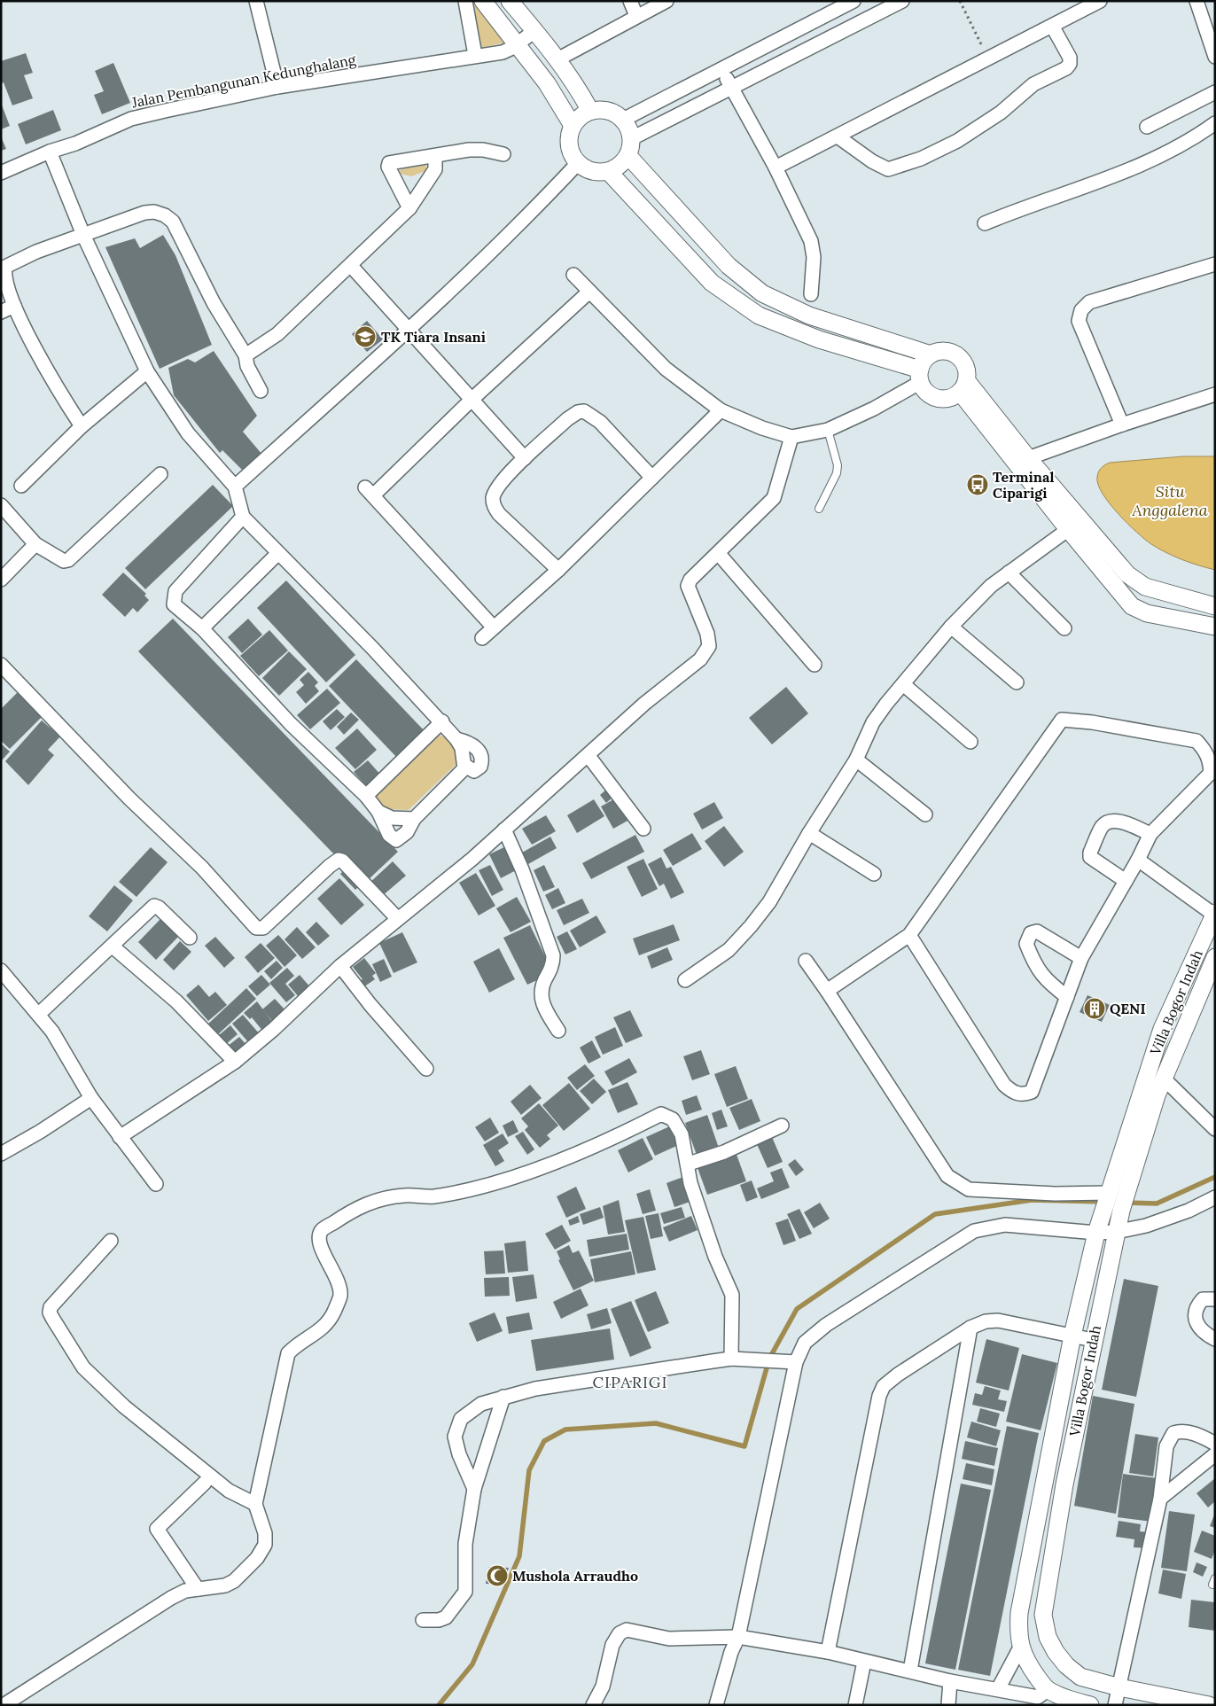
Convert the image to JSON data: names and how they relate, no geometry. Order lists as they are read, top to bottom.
{
  "streets": {
    "street": ["Jalan Pembangunan Kedunghalang", "Villa Bogor Indah"]
  },
  "districts": ["CIPARIGI"],
  "water": ["Situ Anggalena"],
  "places": {
    "school or university": ["TK Tiara Insani"],
    "bus stop": ["Terminal Ciparigi"],
    "building": ["QENI"],
    "mosque": ["Mushola Arraudho"]
  }
}
